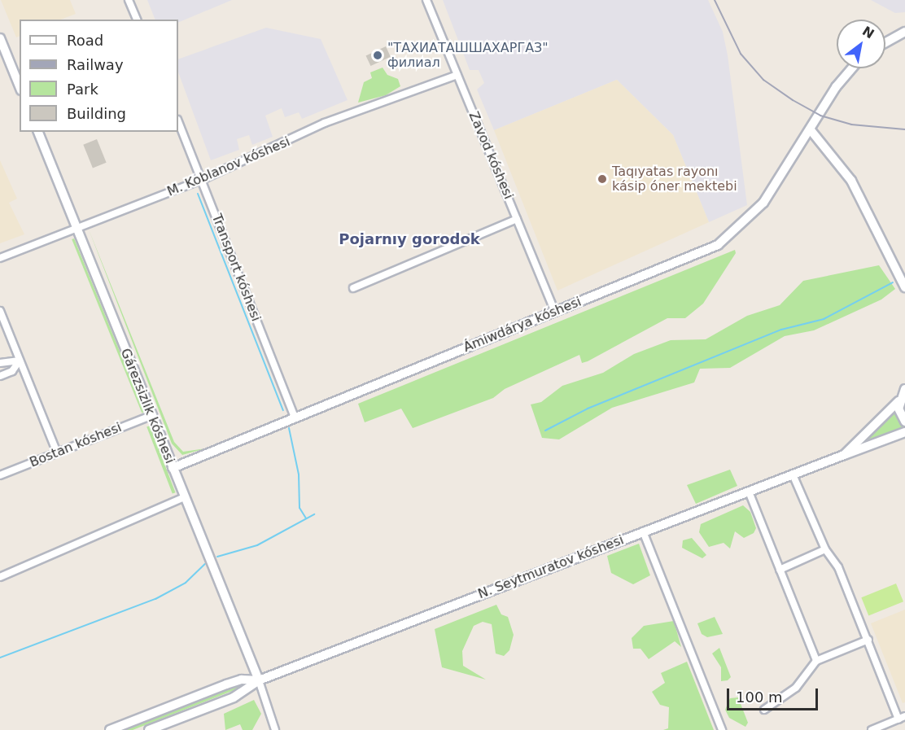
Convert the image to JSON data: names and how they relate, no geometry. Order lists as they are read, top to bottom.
{
  "streets": {
    "street": [
      "Zavod kóshesi",
      "M. Koblanov kóshesi",
      "Transport kóshesi",
      "Ámiwdárya kóshesi",
      "Gárezsizlik kóshesi",
      "Bostan kóshesi",
      "N. Seytmuratov kóshesi"
    ]
  },
  "crossings": [
    ["Zavod kóshesi", "M. Koblanov kóshesi"],
    ["Zavod kóshesi", "Ámiwdárya kóshesi"],
    ["M. Koblanov kóshesi", "Transport kóshesi"],
    ["M. Koblanov kóshesi", "Gárezsizlik kóshesi"],
    ["Transport kóshesi", "Ámiwdárya kóshesi"],
    ["Ámiwdárya kóshesi", "Gárezsizlik kóshesi"],
    ["Gárezsizlik kóshesi", "Bostan kóshesi"],
    ["Gárezsizlik kóshesi", "N. Seytmuratov kóshesi"]
  ],
  "districts": ["Pojarnıy gorodok"],
  "places": ["\"ТАХИАТАШШАХАРГАЗ\" филиал", "Taqıyatas rayonı kásip óner mektebi"],
  "legend": [
    "Road",
    "Railway",
    "Park",
    "Building"
  ],
  "scale_bar": "100 m",
  "north": "top right"
}
